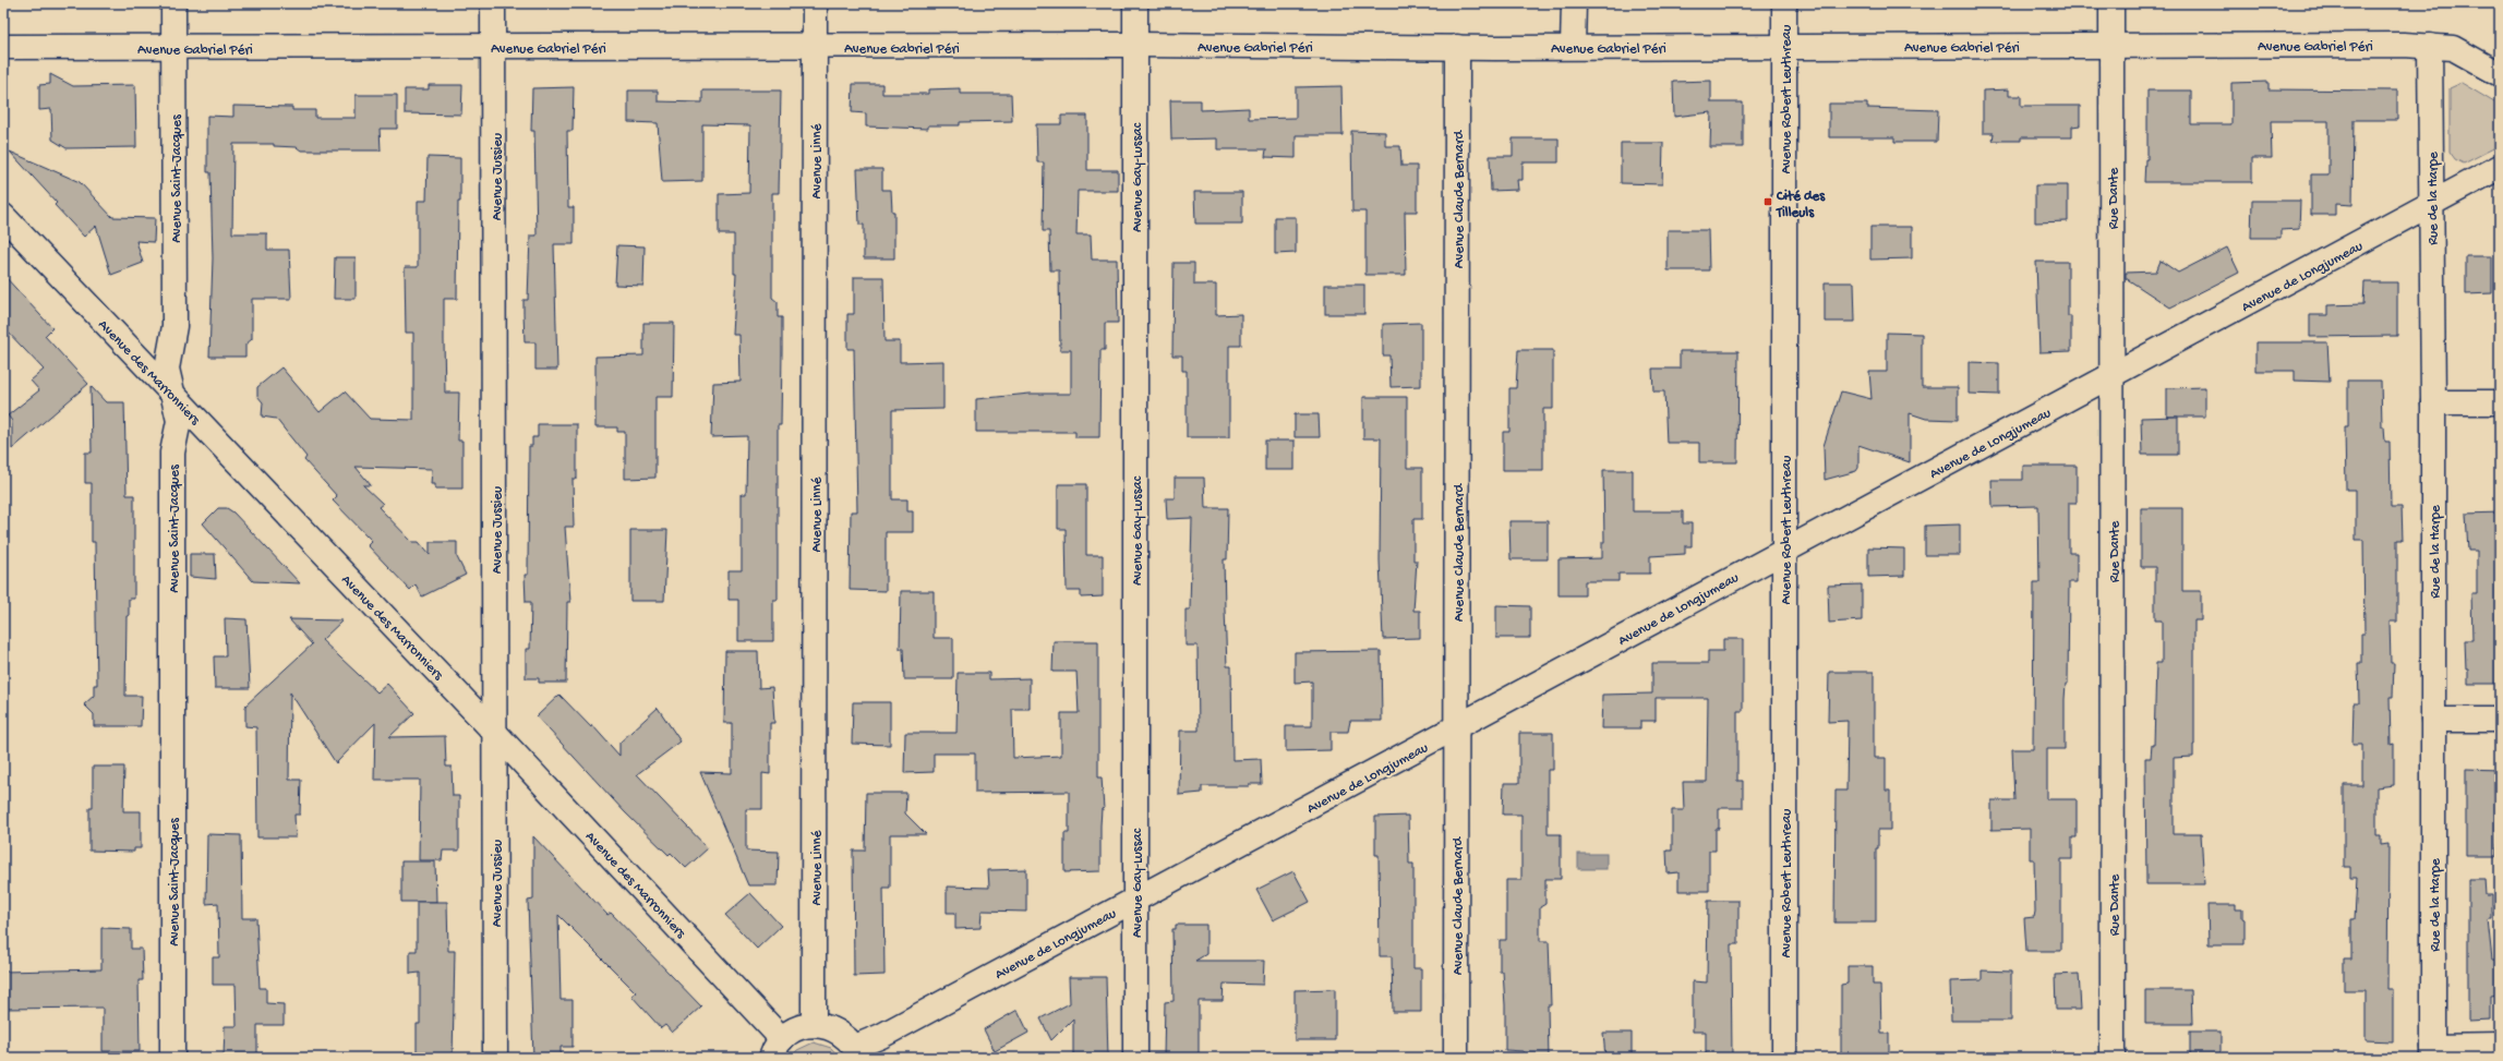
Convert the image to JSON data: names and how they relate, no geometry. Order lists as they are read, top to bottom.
{
  "streets": {
    "street": [
      "Avenue Gabriel Péri",
      "Avenue Robert Leuthreau",
      "Avenue Linné",
      "Avenue Jussieu",
      "Avenue Gay-Lussac",
      "Avenue Saint-Jacques",
      "Rue Dante",
      "Rue de la Harpe",
      "Avenue Claude Bernard",
      "Avenue de Longjumeau",
      "Avenue des Marronniers"
    ]
  },
  "crossings": [
    ["Avenue Gabriel Péri", "Avenue Robert Leuthreau"],
    ["Avenue Gabriel Péri", "Avenue Linné"],
    ["Avenue Gabriel Péri", "Avenue Jussieu"],
    ["Avenue Gabriel Péri", "Avenue Gay-Lussac"],
    ["Avenue Gabriel Péri", "Avenue Saint-Jacques"],
    ["Avenue Gabriel Péri", "Rue Dante"],
    ["Avenue Gabriel Péri", "Rue de la Harpe"],
    ["Avenue Gabriel Péri", "Avenue Claude Bernard"],
    ["Avenue Robert Leuthreau", "Avenue de Longjumeau"],
    ["Avenue Jussieu", "Avenue des Marronniers"],
    ["Avenue Gay-Lussac", "Avenue de Longjumeau"],
    ["Avenue Saint-Jacques", "Avenue des Marronniers"],
    ["Rue Dante", "Avenue de Longjumeau"],
    ["Rue de la Harpe", "Avenue de Longjumeau"],
    ["Avenue Claude Bernard", "Avenue de Longjumeau"]
  ],
  "places": {
    "transit": ["Cité des Tilleuls"]
  }
}
